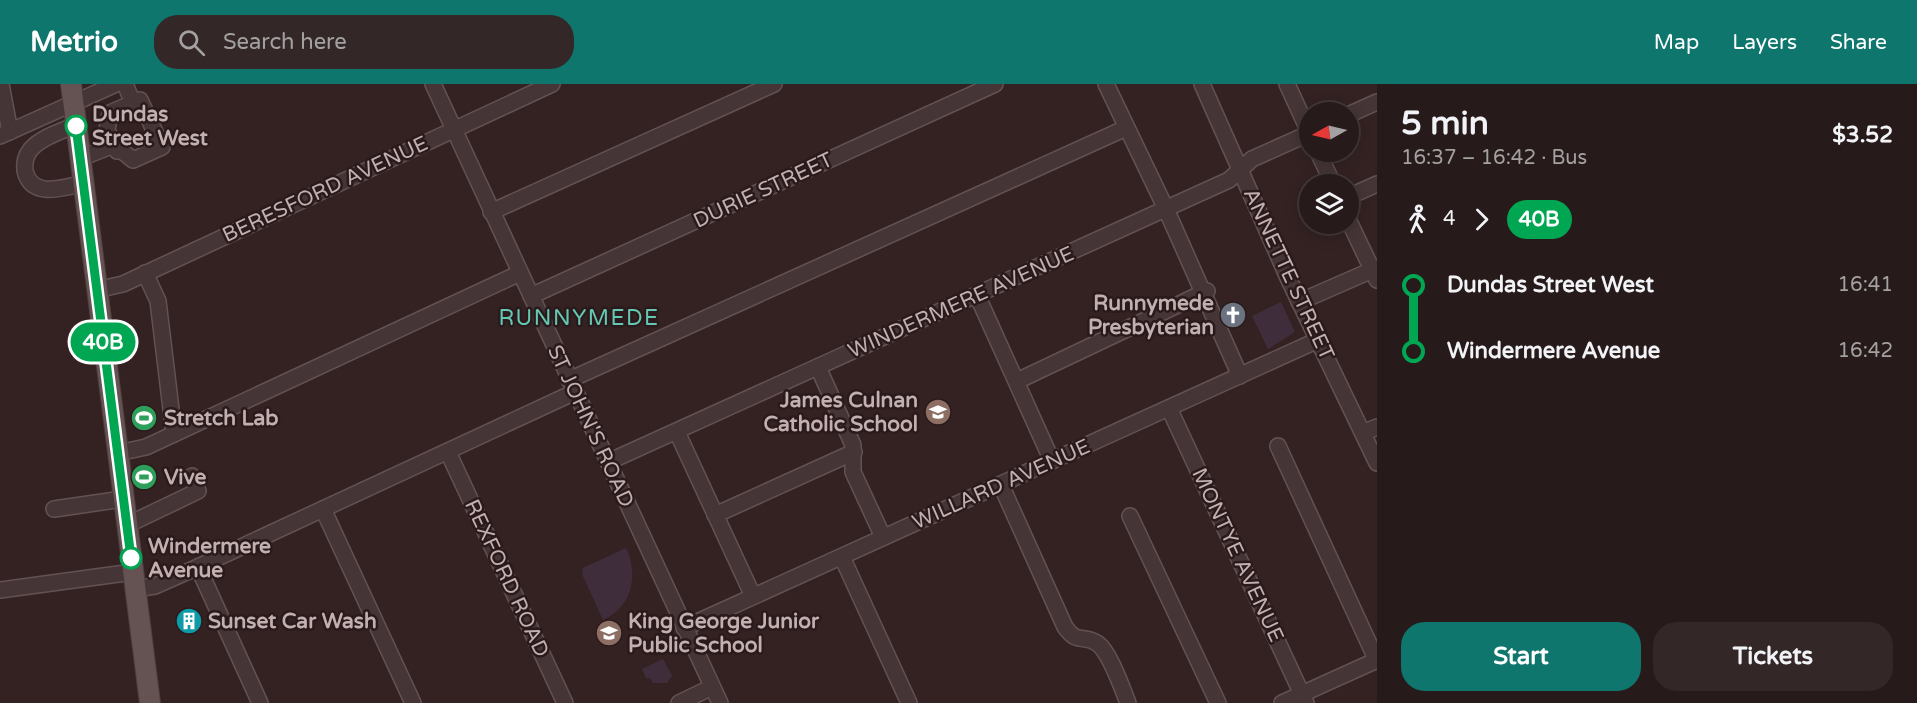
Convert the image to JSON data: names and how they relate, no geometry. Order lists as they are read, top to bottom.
{
  "streets": {
    "street": [
      "BERESFORD AVENUE",
      "DURIE STREET",
      "ANNETTE STREET",
      "WINDERMERE AVENUE",
      "ST JOHN'S ROAD",
      "WILLARD AVENUE",
      "MONTYE AVENUE",
      "REXFORD ROAD"
    ]
  },
  "crossings": [
    ["BERESFORD AVENUE", "ST JOHN'S ROAD"],
    ["DURIE STREET", "ST JOHN'S ROAD"],
    ["ANNETTE STREET", "WINDERMERE AVENUE"],
    ["ANNETTE STREET", "WILLARD AVENUE"],
    ["WINDERMERE AVENUE", "ST JOHN'S ROAD"],
    ["ST JOHN'S ROAD", "WILLARD AVENUE"],
    ["WILLARD AVENUE", "MONTYE AVENUE"]
  ],
  "districts": ["RUNNYMEDE"],
  "places": {
    "other": ["Dundas Street West", "Windermere Avenue"],
    "church": ["Runnymede Presbyterian"],
    "school or university": ["James Culnan Catholic School", "King George Junior Public School"],
    "sports": ["Stretch Lab", "Vive"],
    "building": ["Sunset Car Wash"]
  },
  "lines": ["bus line 40B"],
  "north": "left",
  "page": {
    "header": "Metrio",
    "search": "Search here",
    "nav": ["Map", "Layers", "Share"],
    "on_map": "40B",
    "heading": ["5 min", "16:37 – 16:42 · Bus", "$3.52"],
    "legs": ["4", "40B"],
    "list": [
      {
        "name": "Dundas Street West",
        "value": "16:41"
      },
      {
        "name": "Windermere Avenue",
        "value": "16:42"
      }
    ],
    "buttons": ["Start", "Tickets"]
  }
}
